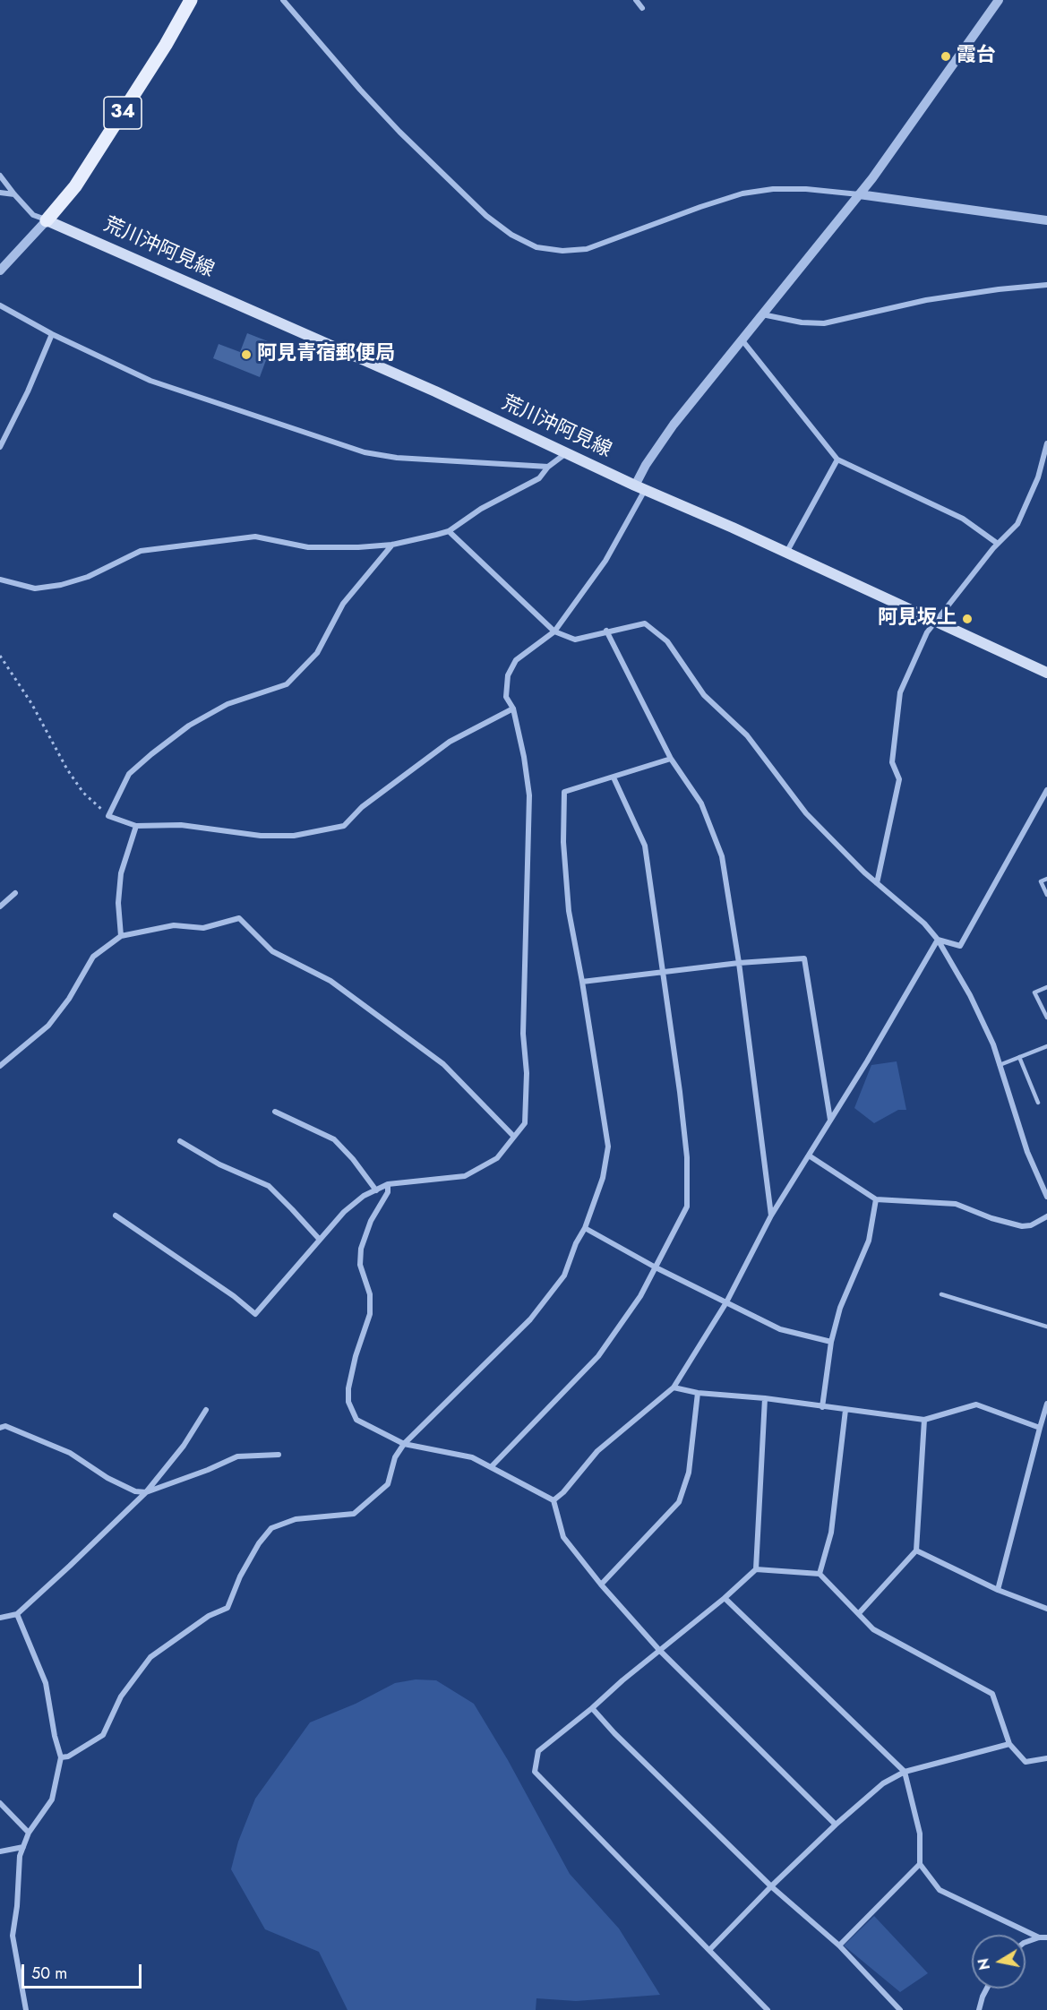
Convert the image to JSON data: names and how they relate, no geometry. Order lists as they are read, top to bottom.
{
  "streets": {
    "main road": ["34", "荒川沖阿見線"]
  },
  "crossings": [
    ["34", "荒川沖阿見線"]
  ],
  "places": ["霞台", "阿見青宿郵便局", "阿見坂上"],
  "scale_bar": "50 m",
  "north": "left"
}
